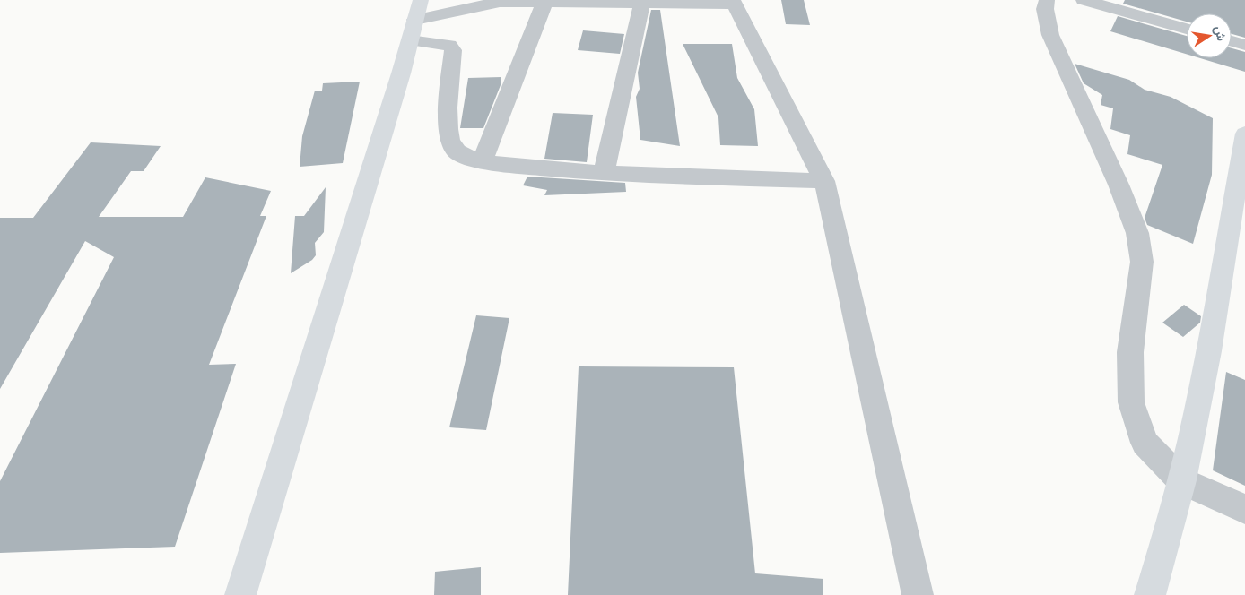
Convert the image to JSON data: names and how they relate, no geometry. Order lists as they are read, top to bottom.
{
  "north": "right"
}
